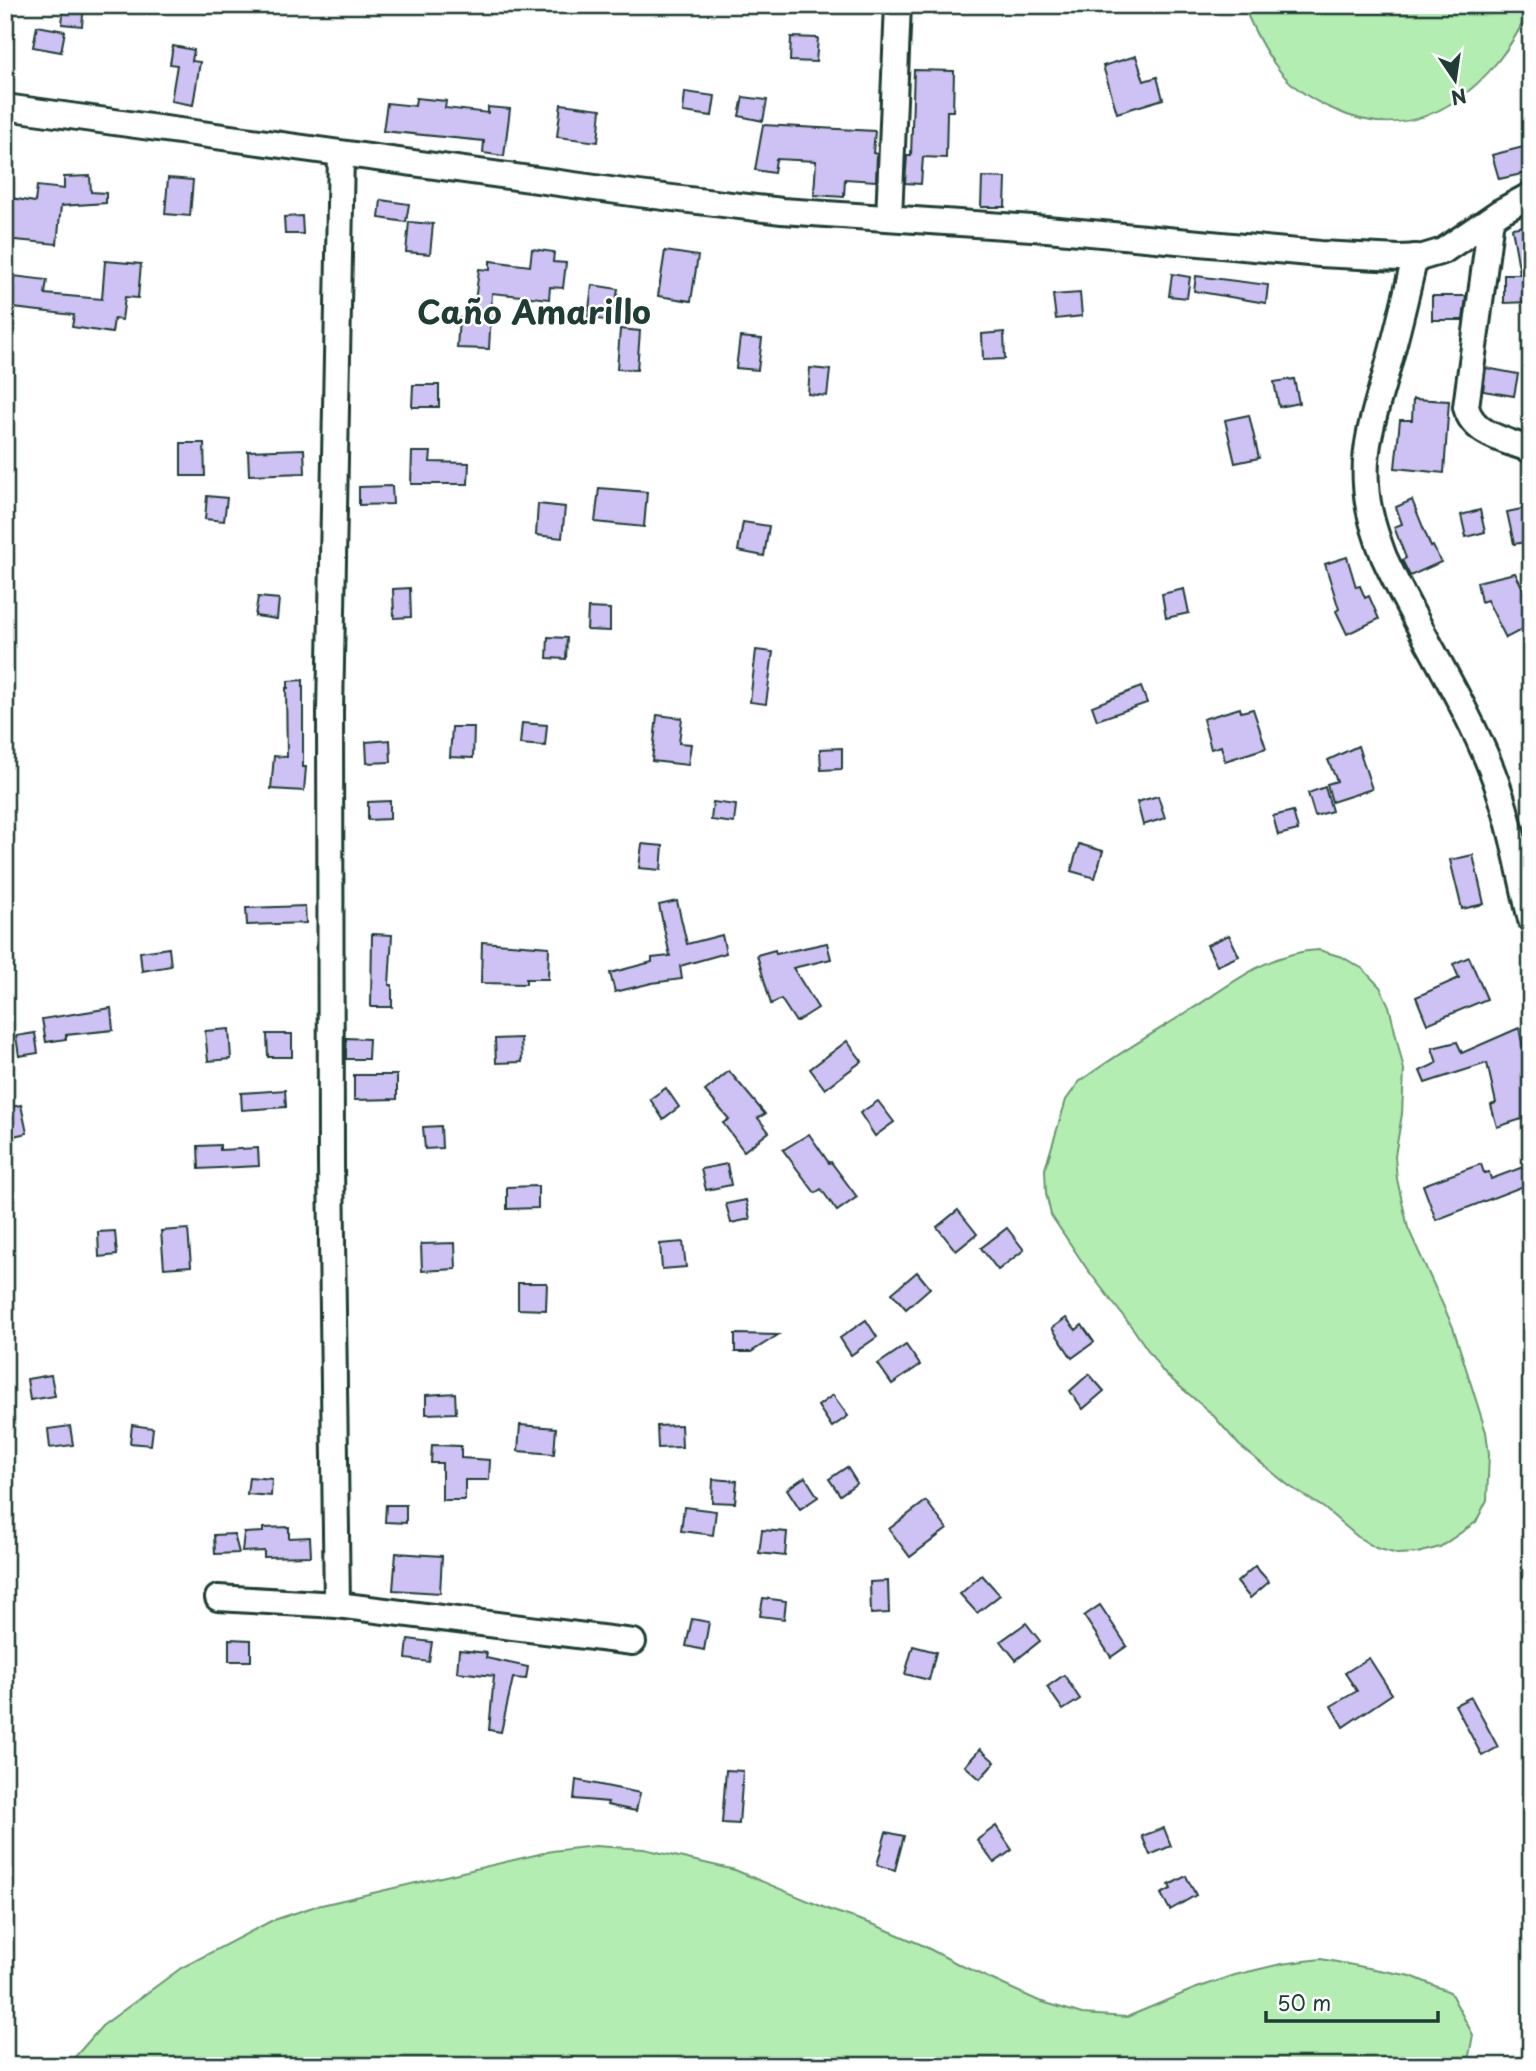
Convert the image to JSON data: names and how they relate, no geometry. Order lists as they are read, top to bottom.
{
  "districts": ["Caño Amarillo"],
  "scale_bar": "50 m",
  "north": "bottom"
}
